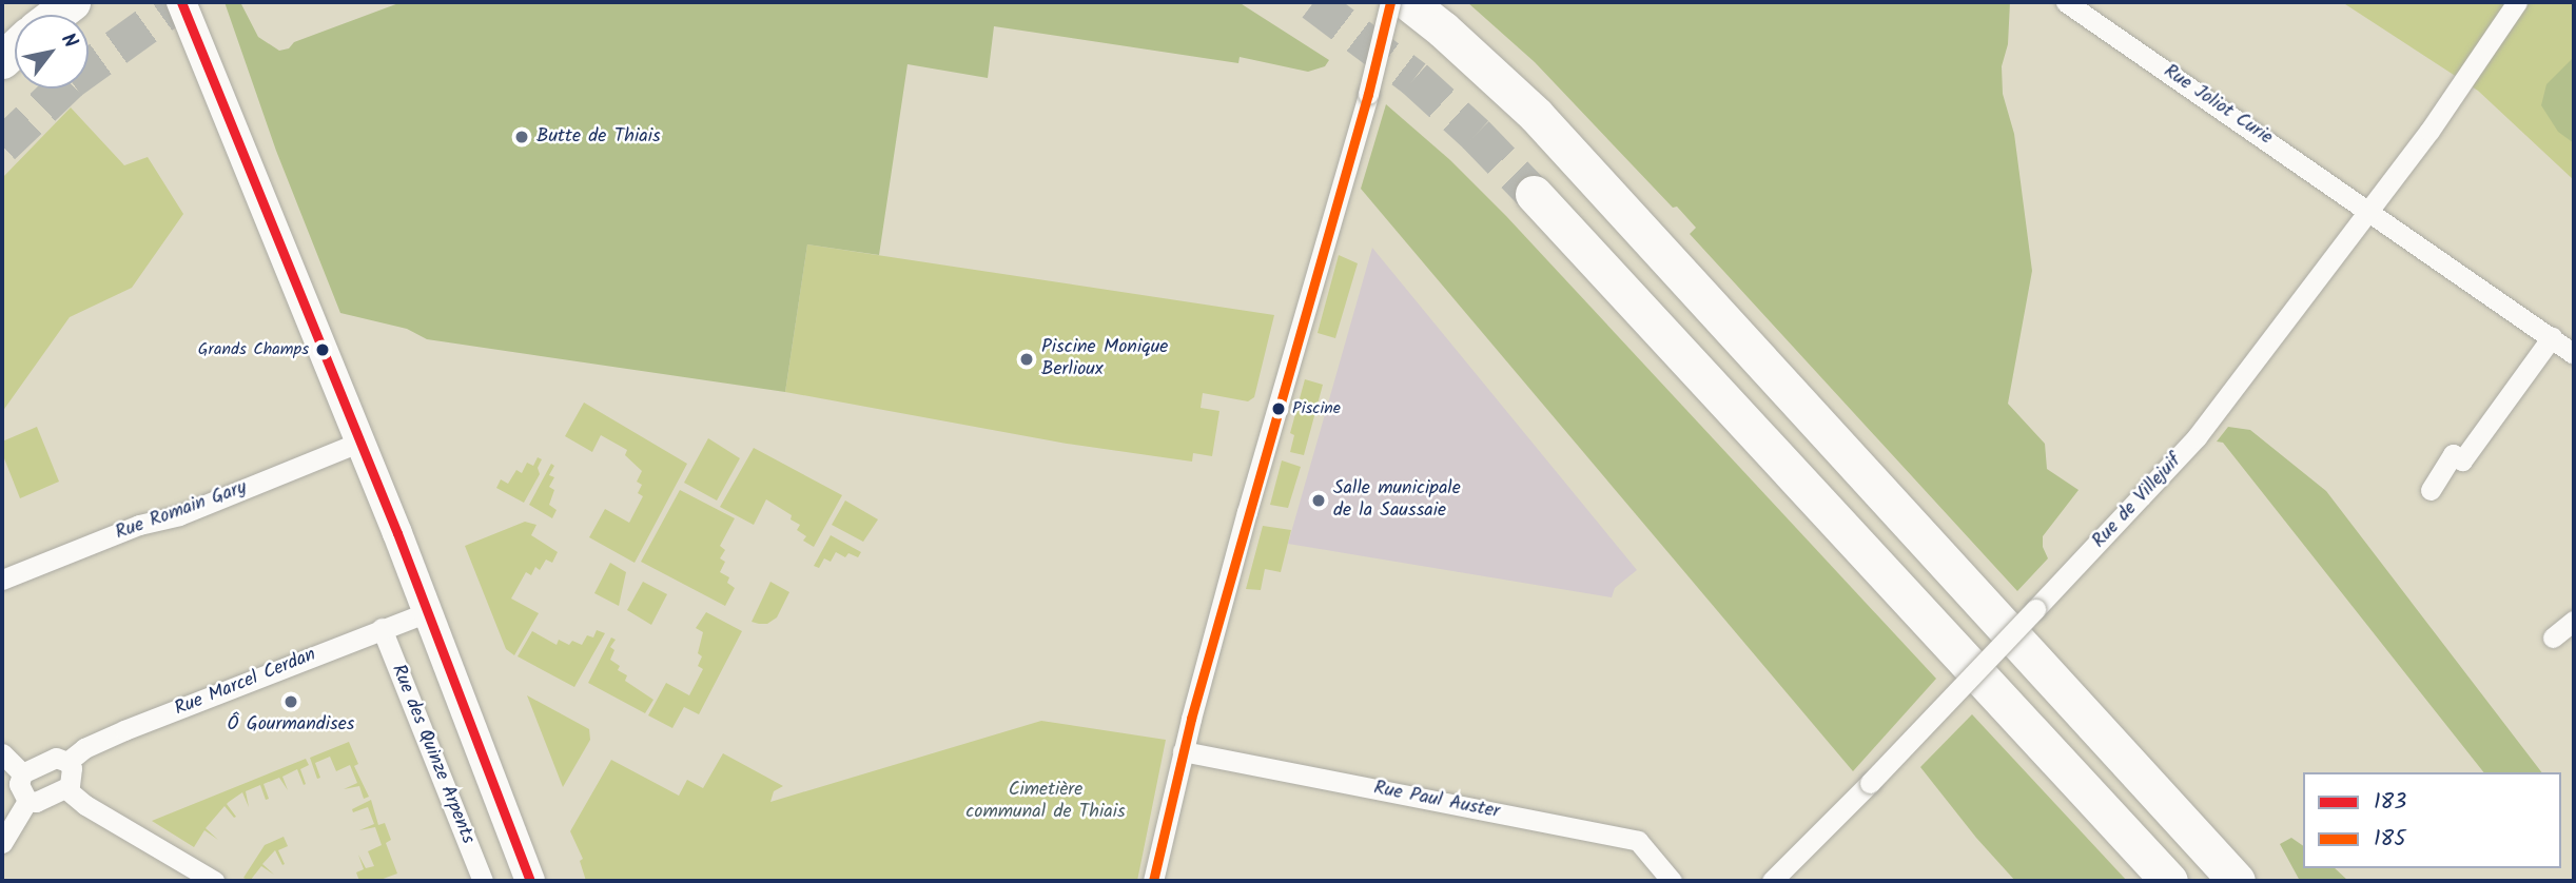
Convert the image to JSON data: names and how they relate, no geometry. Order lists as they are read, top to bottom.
{
  "streets": {
    "street": [
      "Rue Joliot Curie",
      "Rue de Villejuif",
      "Rue Romain Gary",
      "Rue Marcel Cerdan",
      "Rue des Quinze Arpents",
      "Rue Paul Auster"
    ]
  },
  "crossings": [
    ["Rue Joliot Curie", "Rue de Villejuif"],
    ["Rue Marcel Cerdan", "Rue des Quinze Arpents"]
  ],
  "parks": ["Cimetière communal de Thiais"],
  "places": [
    "Butte de Thiais",
    "Grands Champs",
    "Piscine Monique Berlioux",
    "Piscine",
    "Salle municipale de la Saussaie",
    "Ô Gourmandises"
  ],
  "lines": ["transit line 183", "transit line 185"],
  "legend": ["183", "185"],
  "north": "top right"
}
